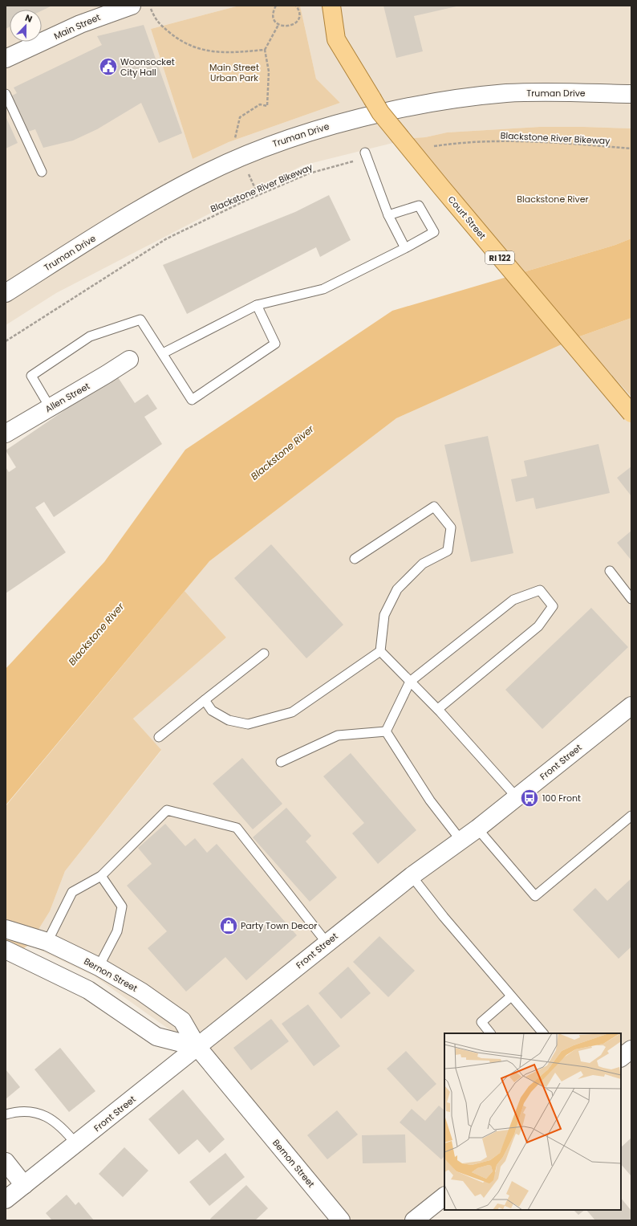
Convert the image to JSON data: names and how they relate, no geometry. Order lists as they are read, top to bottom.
{
  "streets": {
    "main road": [
      "Main Street",
      "Truman Drive",
      "Court Street",
      "RI 122",
      "Allen Street",
      "Front Street",
      "Bernon Street"
    ],
    "path": ["Blackstone River Bikeway"]
  },
  "crossings": [
    ["Front Street", "Bernon Street"]
  ],
  "water": ["Blackstone River"],
  "parks": ["Main Street Urban Park", "Blackstone River"],
  "places": {
    "public building": ["Woonsocket City Hall"],
    "bus stop": ["100 Front"],
    "shop": ["Party Town Decor"]
  },
  "north": "top"
}
